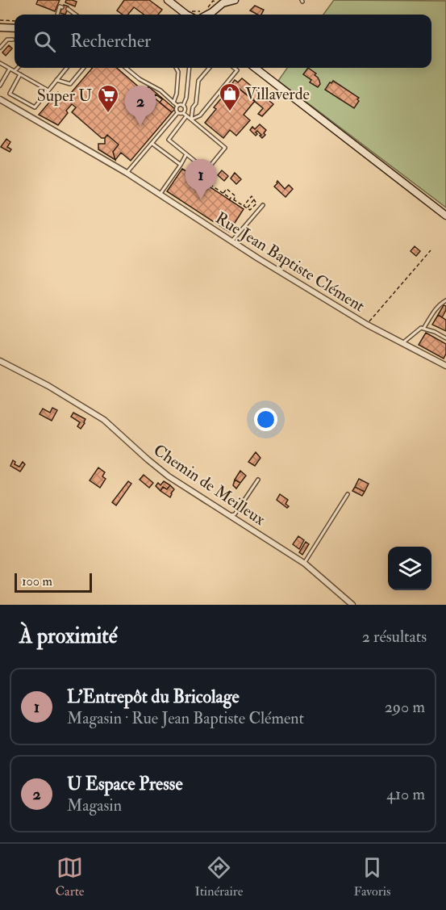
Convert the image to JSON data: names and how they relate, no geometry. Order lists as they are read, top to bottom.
{
  "streets": {
    "street": ["Rue Jean Baptiste Clément", "Chemin de Meilleux"]
  },
  "places": {
    "shop": ["Villaverde"],
    "supermarket": ["Super U"]
  },
  "scale_bar": "100 m",
  "page": {
    "search": "Rechercher",
    "pins": ["2", "1"],
    "scale": "100 m",
    "heading": ["À proximité", "2 résultats"],
    "list": [
      {
        "mark": "1",
        "name": "L'Entrepôt du Bricolage",
        "note": "Magasin · Rue Jean Baptiste Clément",
        "value": "290 m"
      },
      {
        "mark": "2",
        "name": "U Espace Presse",
        "note": "Magasin",
        "value": "410 m"
      }
    ],
    "nav": ["Carte", "Itinéraire", "Favoris"]
  }
}
